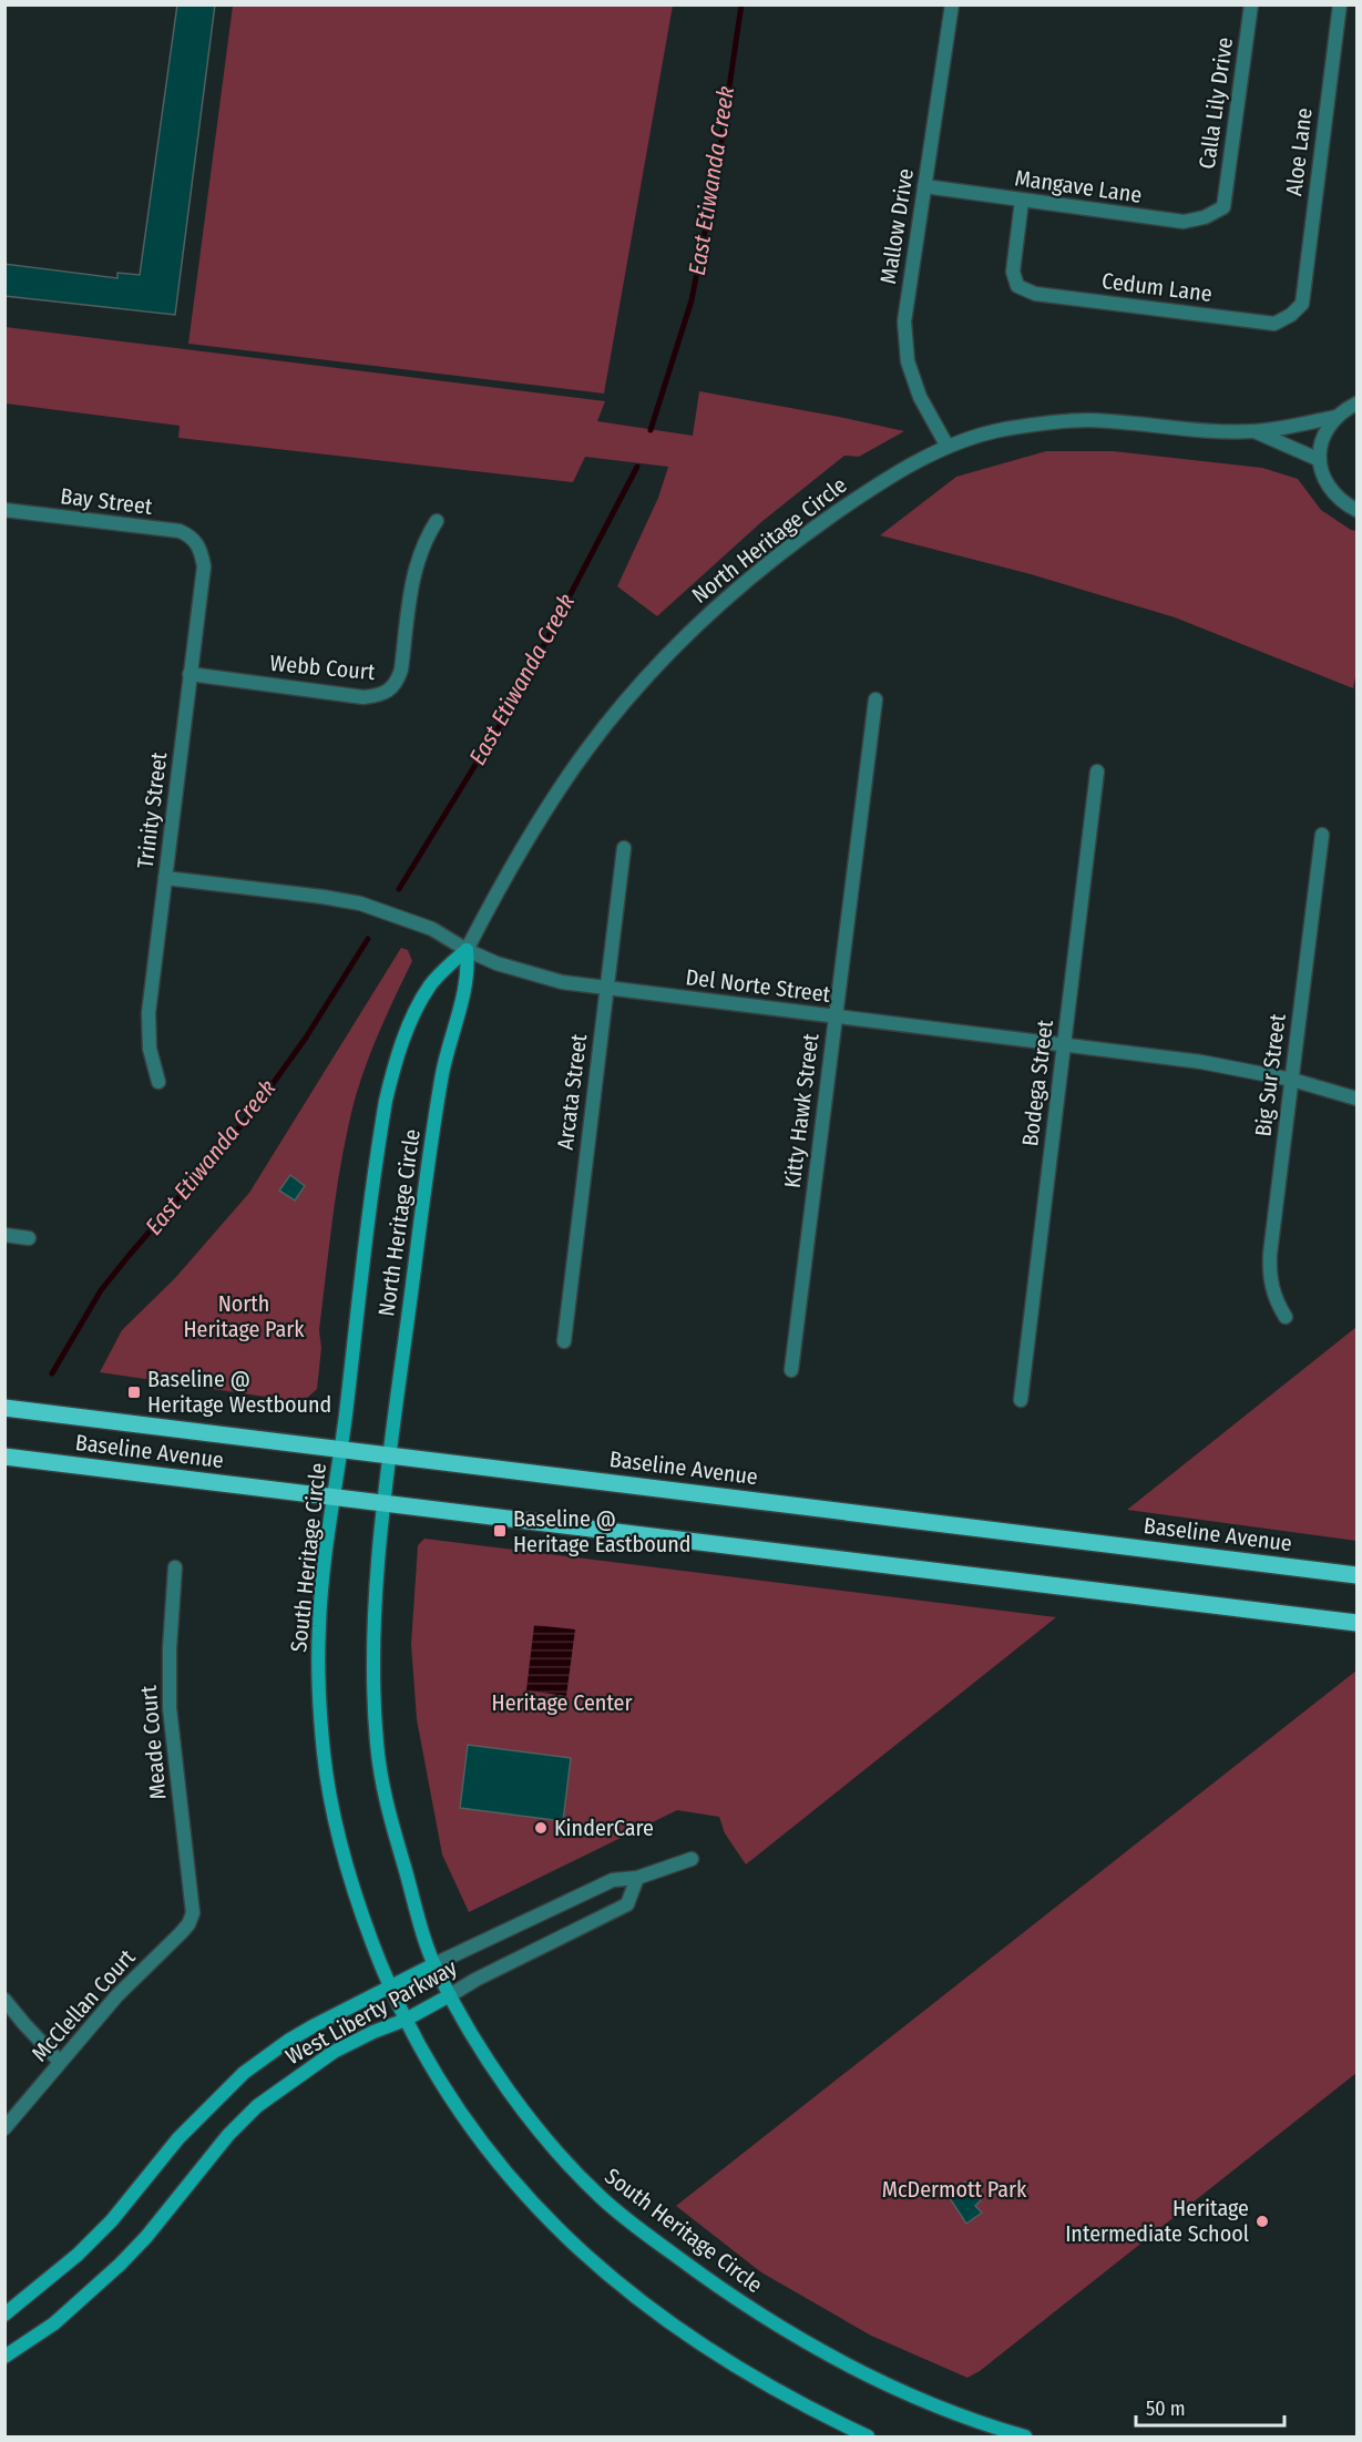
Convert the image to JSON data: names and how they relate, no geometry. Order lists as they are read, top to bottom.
{
  "streets": {
    "main road": ["Baseline Avenue"],
    "street": [
      "Calla Lily Drive",
      "Aloe Lane",
      "Mangave Lane",
      "Mallow Drive",
      "Cedum Lane",
      "Bay Street",
      "North Heritage Circle",
      "Webb Court",
      "Trinity Street",
      "Del Norte Street",
      "Big Sur Street",
      "Bodega Street",
      "Arcata Street",
      "Kitty Hawk Street",
      "South Heritage Circle",
      "Meade Court",
      "McClellan Court",
      "West Liberty Parkway"
    ]
  },
  "crossings": [
    ["Calla Lily Drive", "Mangave Lane"],
    ["Aloe Lane", "Cedum Lane"],
    ["Mangave Lane", "Mallow Drive"],
    ["Mangave Lane", "Cedum Lane"],
    ["Mallow Drive", "North Heritage Circle"],
    ["Bay Street", "Trinity Street"],
    ["North Heritage Circle", "Del Norte Street"],
    ["North Heritage Circle", "Baseline Avenue"],
    ["North Heritage Circle", "South Heritage Circle"],
    ["Webb Court", "Trinity Street"],
    ["Trinity Street", "Del Norte Street"],
    ["Del Norte Street", "Big Sur Street"],
    ["Del Norte Street", "Bodega Street"],
    ["Del Norte Street", "Arcata Street"],
    ["Del Norte Street", "Kitty Hawk Street"],
    ["Baseline Avenue", "South Heritage Circle"],
    ["South Heritage Circle", "West Liberty Parkway"],
    ["Meade Court", "McClellan Court"]
  ],
  "water": ["East Etiwanda Creek"],
  "parks": ["North Heritage Park", "Heritage Center", "McDermott Park"],
  "places": {
    "transit": ["Baseline @ Heritage Westbound", "Baseline @ Heritage Eastbound"],
    "other": ["KinderCare", "Heritage Intermediate School"]
  },
  "scale_bar": "50 m"
}
